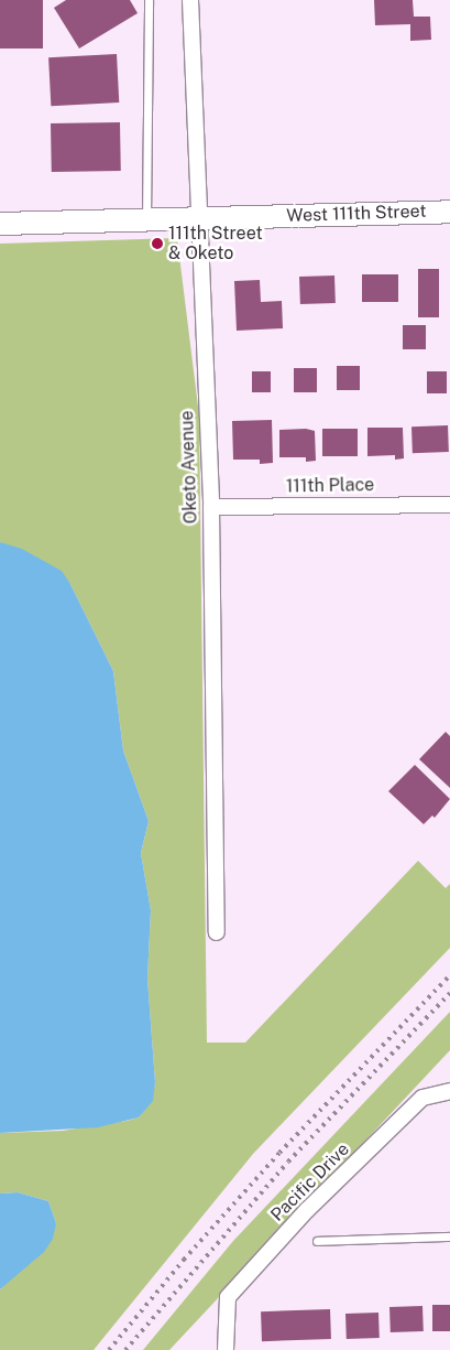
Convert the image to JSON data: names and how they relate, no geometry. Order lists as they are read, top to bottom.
{
  "streets": {
    "main road": ["West 111th Street"],
    "street": ["Oketo Avenue", "111th Place", "Pacific Drive"]
  },
  "crossings": [
    ["West 111th Street", "Oketo Avenue"],
    ["Oketo Avenue", "111th Place"]
  ],
  "places": ["111th Street & Oketo"]
}
